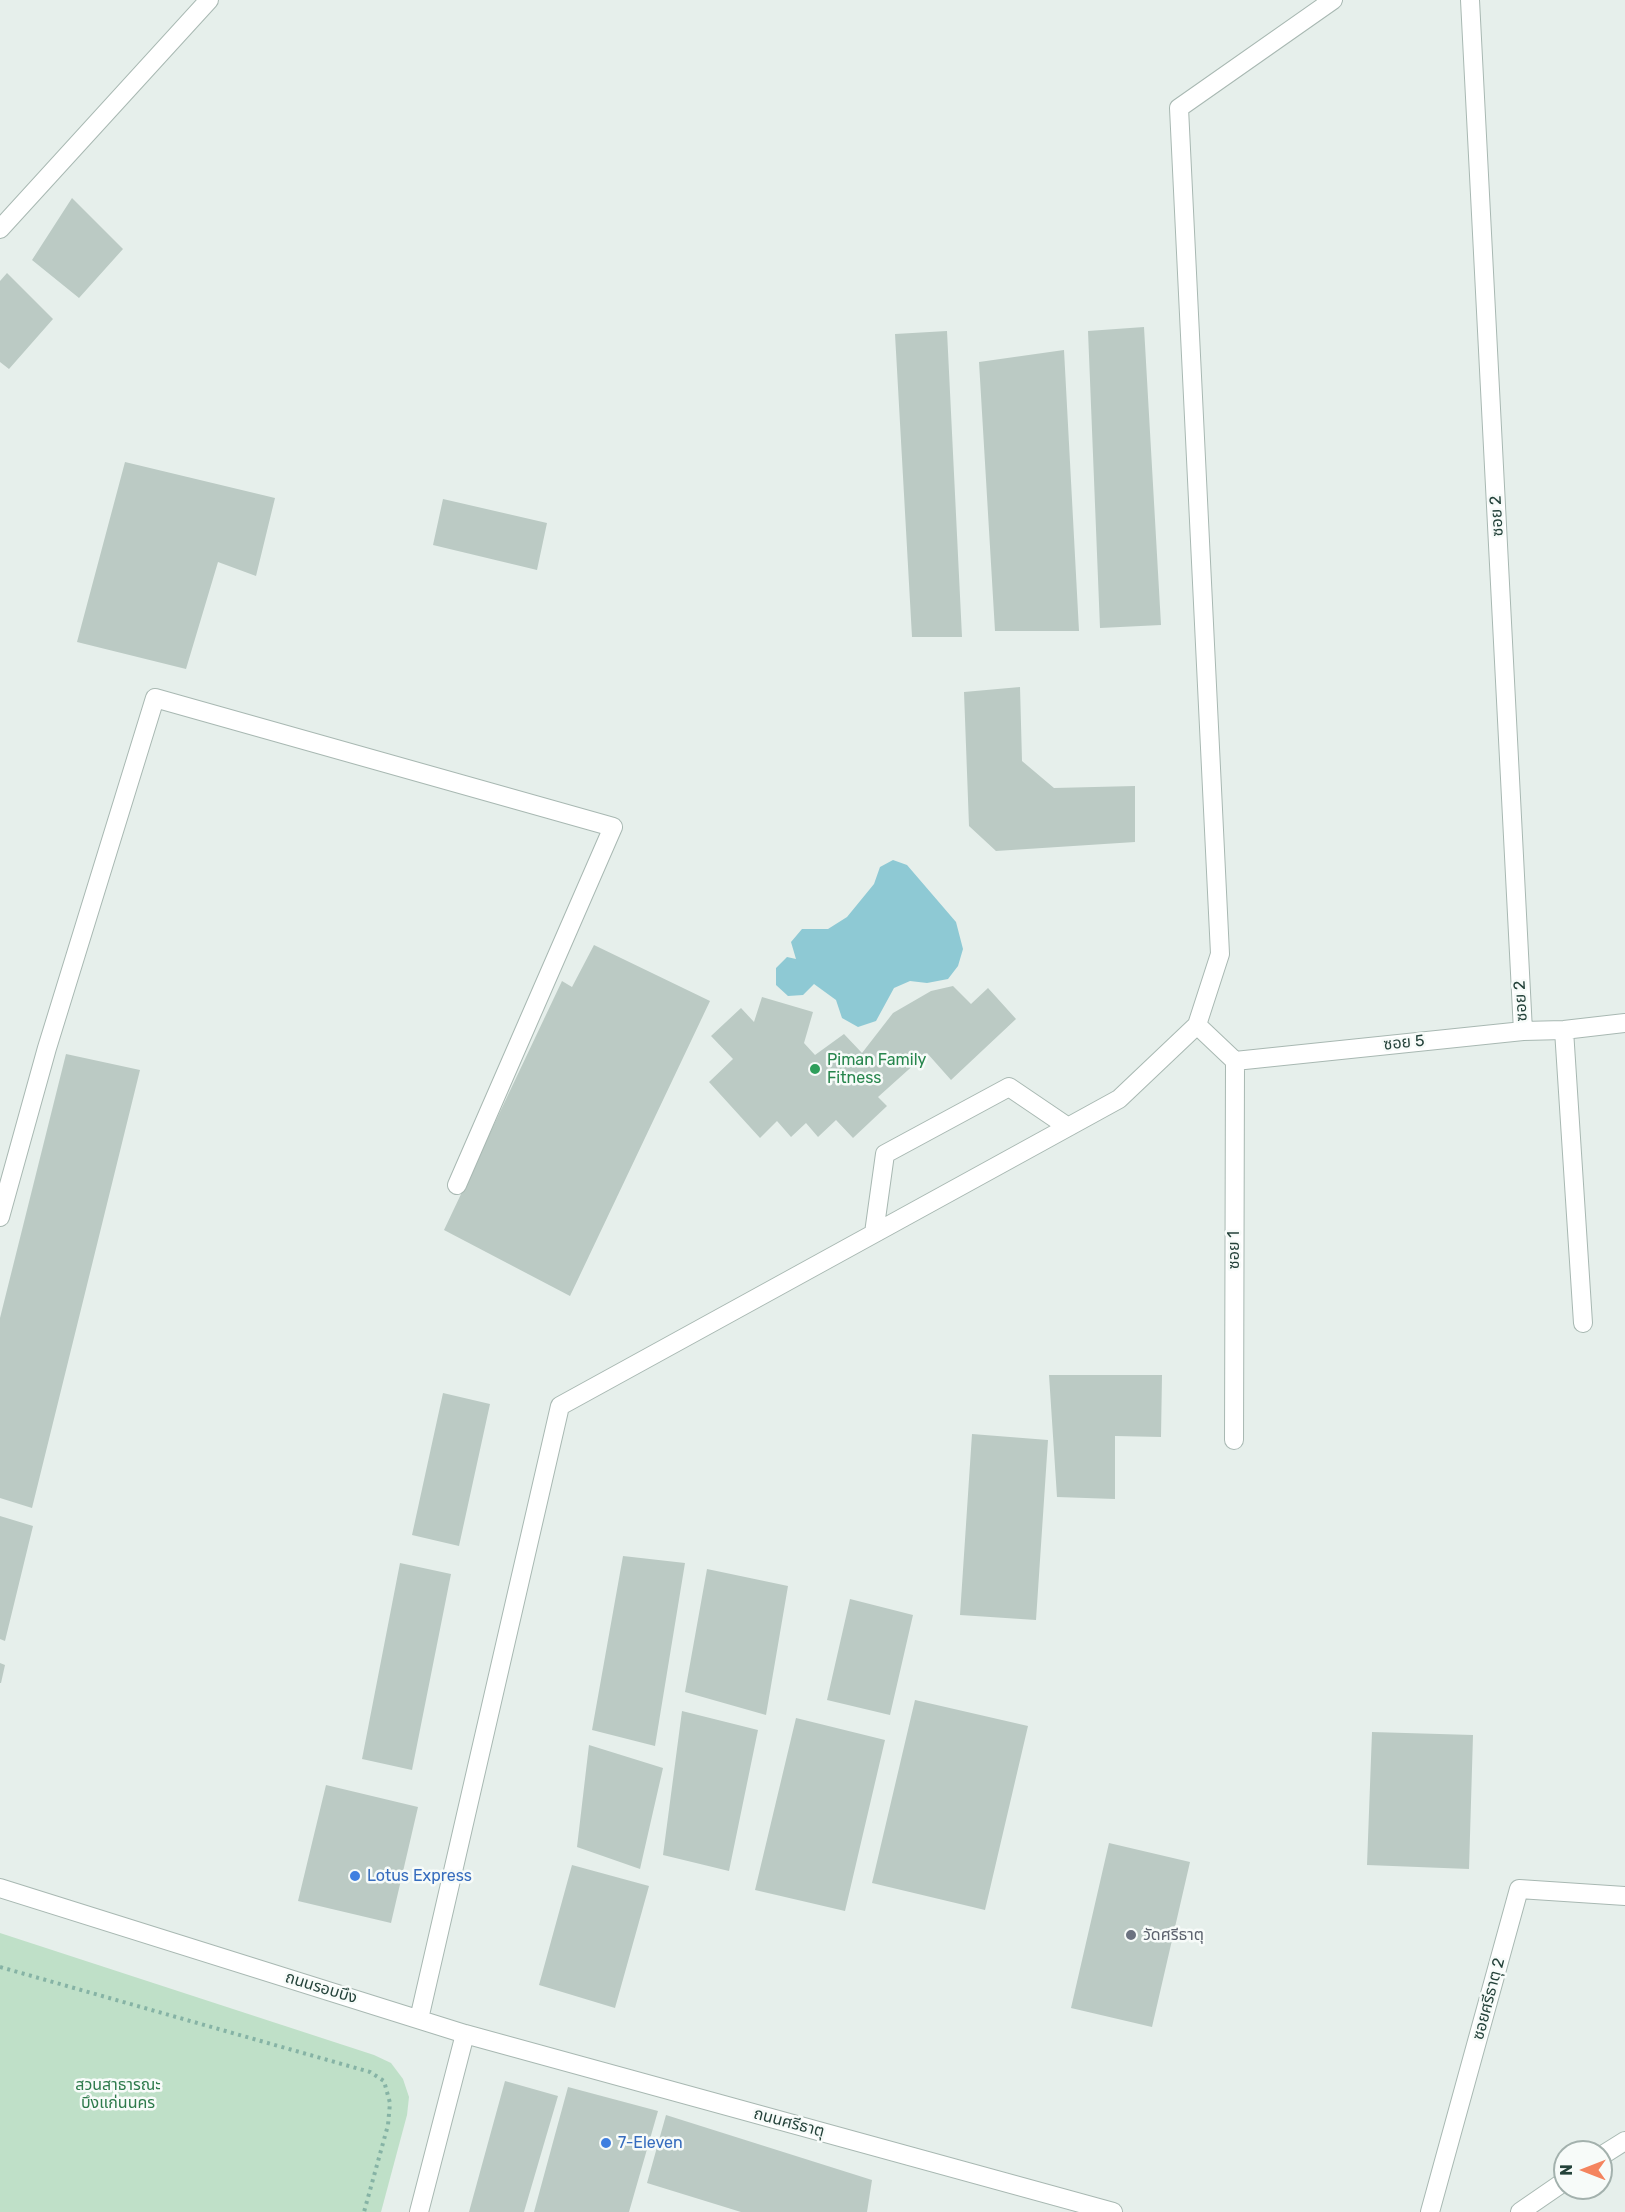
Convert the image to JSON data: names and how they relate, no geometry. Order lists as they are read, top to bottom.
{
  "streets": {
    "street": [
      "ซอย 2",
      "ซอย 5",
      "ซอย 1",
      "ถนนรอบบึง",
      "ซอยศรีธาตุ 2",
      "ถนนศรีธาตุ"
    ]
  },
  "crossings": [
    ["ซอย 2", "ซอย 5"],
    ["ซอย 5", "ซอย 1"],
    ["ถนนรอบบึง", "ถนนศรีธาตุ"]
  ],
  "parks": ["สวนสาธารณะ บึงแก่นนคร"],
  "places": [
    "Piman Family Fitness",
    "Lotus Express",
    "วัดศรีธาตุ",
    "7-Eleven"
  ],
  "north": "left"
}
